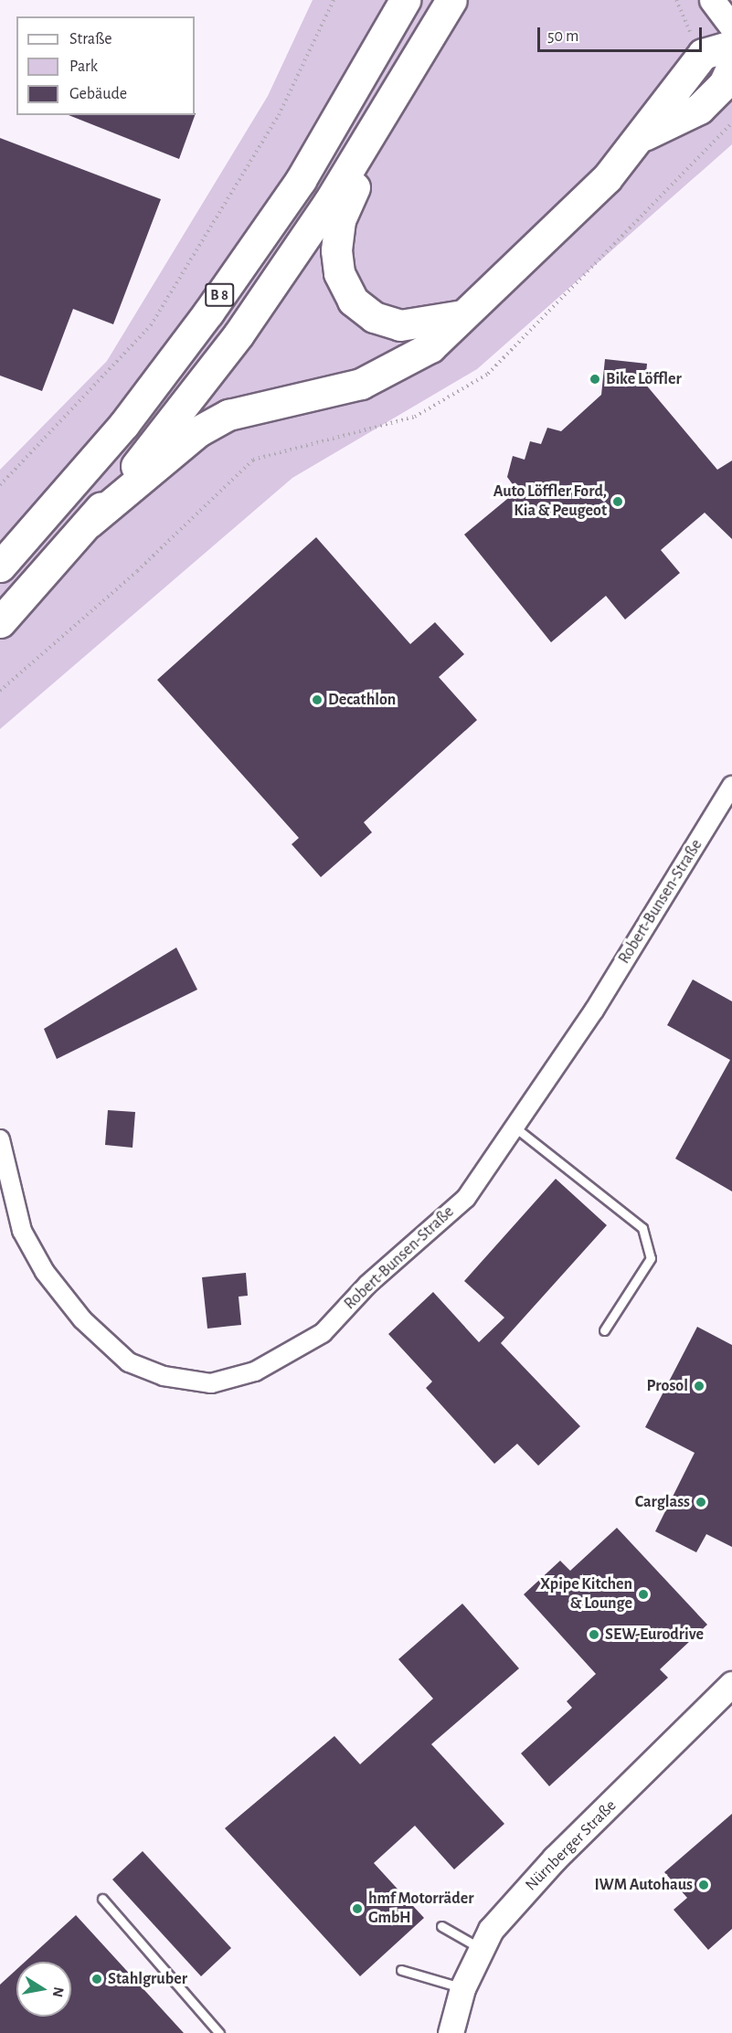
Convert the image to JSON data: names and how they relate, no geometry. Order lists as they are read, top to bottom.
{
  "streets": {
    "highway": ["B 8"],
    "street": ["Robert-Bunsen-Straße", "Nürnberger Straße"]
  },
  "places": [
    "Bike Löffler",
    "Auto Löffler Ford, Kia & Peugeot",
    "Decathlon",
    "Prosol",
    "Carglass",
    "Xpipe Kitchen & Lounge",
    "SEW-Eurodrive",
    "IWM Autohaus",
    "hmf Motorräder GmbH",
    "Stahlgruber"
  ],
  "legend": ["Straße", "Park", "Gebäude"],
  "scale_bar": "50 m",
  "north": "right"
}
